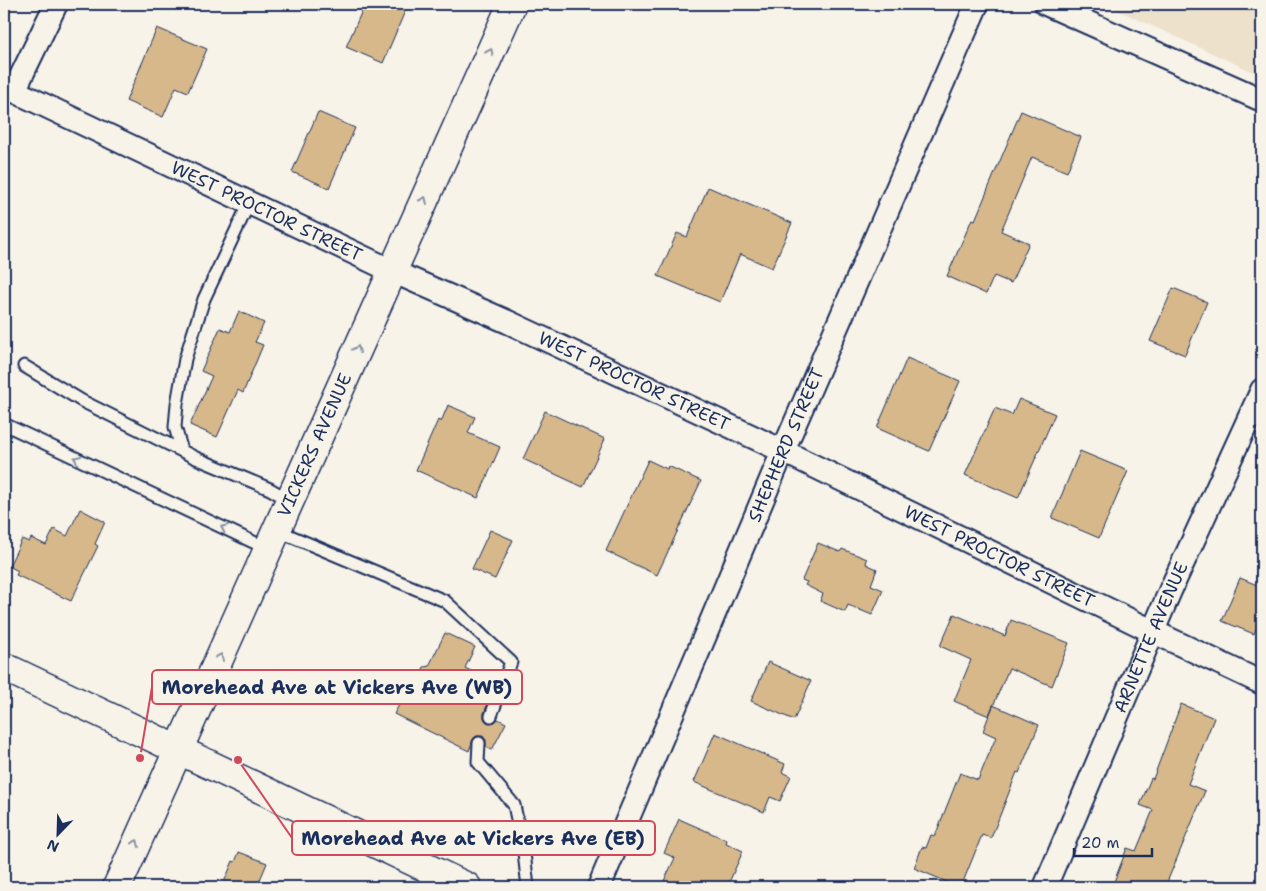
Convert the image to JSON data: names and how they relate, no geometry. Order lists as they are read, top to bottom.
{
  "streets": {
    "main road": ["VICKERS AVENUE"],
    "street": ["WEST PROCTOR STREET", "SHEPHERD STREET", "ARNETTE AVENUE"]
  },
  "crossings": [
    ["WEST PROCTOR STREET", "VICKERS AVENUE"],
    ["WEST PROCTOR STREET", "SHEPHERD STREET"],
    ["WEST PROCTOR STREET", "ARNETTE AVENUE"]
  ],
  "one_way": ["VICKERS AVENUE"],
  "places": ["Morehead Ave at Vickers Ave (WB)", "Morehead Ave at Vickers Ave (EB)"],
  "scale_bar": "20 m",
  "north": "bottom left"
}
